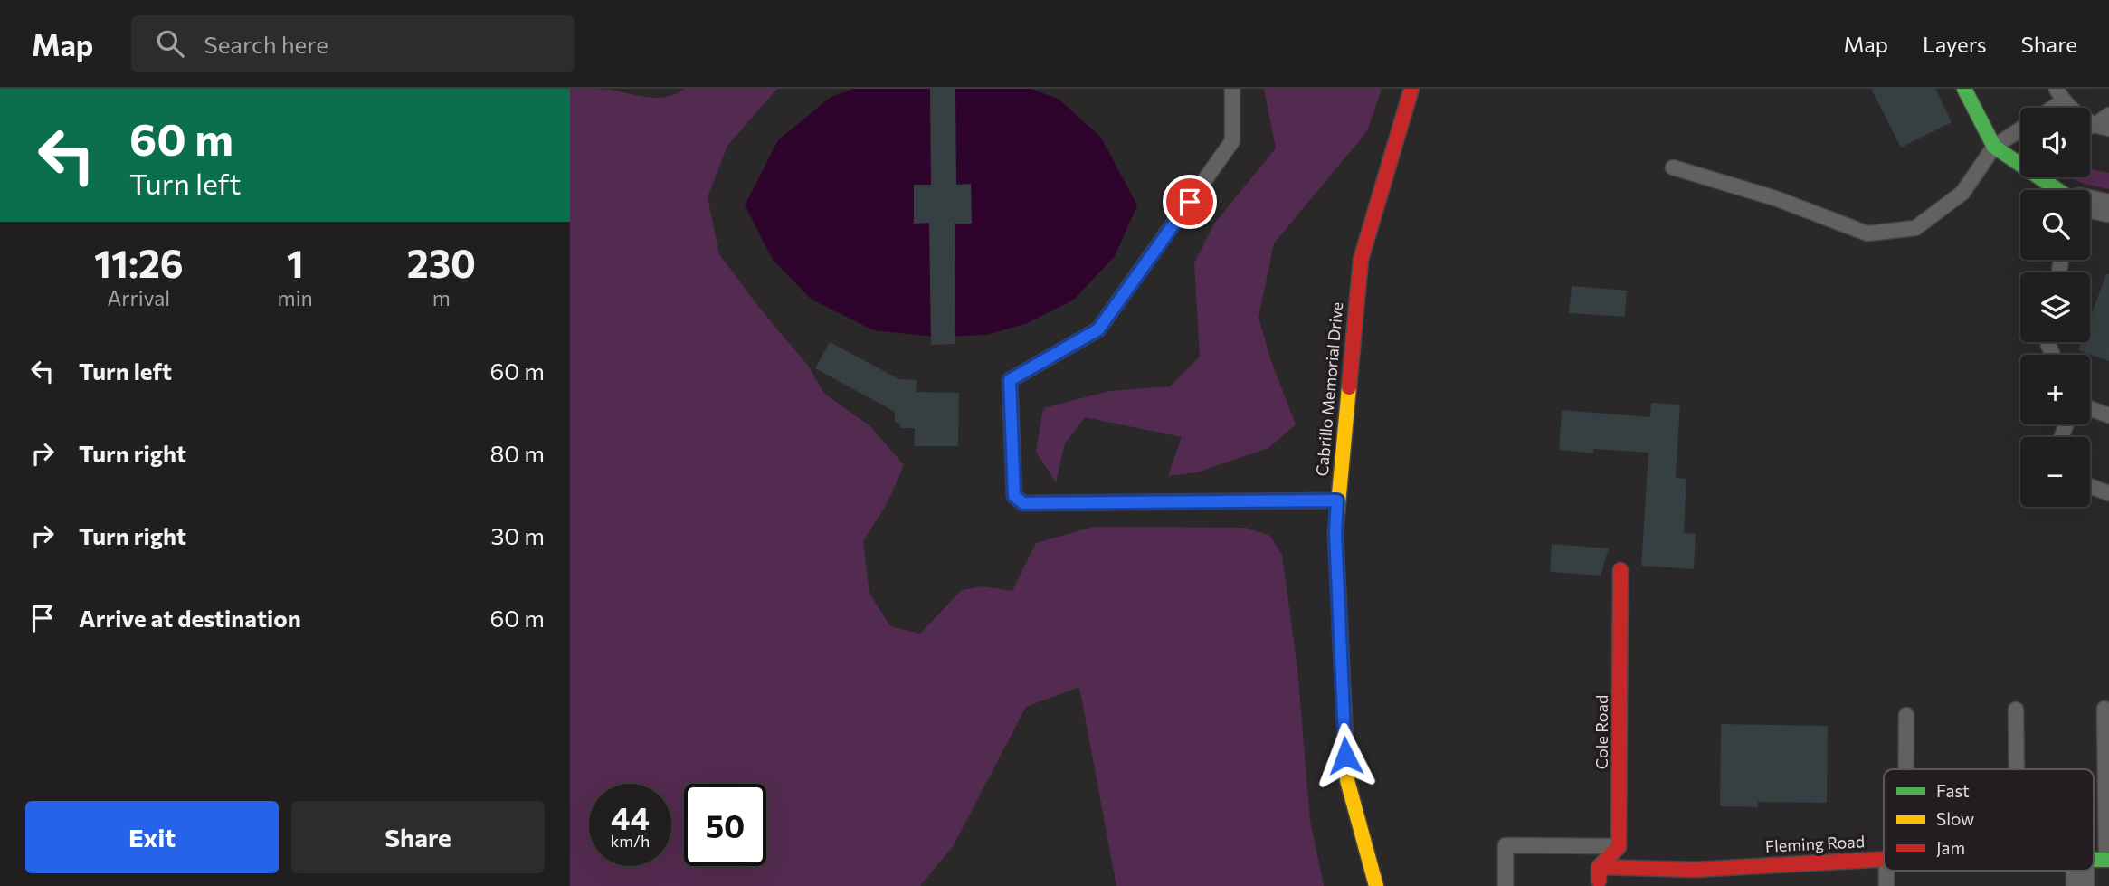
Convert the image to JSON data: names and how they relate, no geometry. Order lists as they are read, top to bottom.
{
  "streets": {
    "street": ["Cabrillo Memorial Drive", "Cole Road", "Fleming Road"]
  },
  "legend": ["Fast", "Slow", "Jam"],
  "page": {
    "header": "Map",
    "search": "Search here",
    "nav": ["Map", "Layers", "Share"],
    "turn": ["60 m", "Turn left"],
    "map_buttons": ["+", "−"],
    "eta": [
      "11:26",
      "Arrival",
      "1",
      "min",
      "230",
      "m"
    ],
    "list": [
      {
        "name": "Turn left",
        "value": "60 m"
      },
      {
        "name": "Turn right",
        "value": "80 m"
      },
      {
        "name": "Turn right",
        "value": "30 m"
      },
      {
        "name": "Arrive at destination",
        "value": "60 m"
      }
    ],
    "speed": "44 km/h",
    "limit": "50",
    "buttons": ["Exit", "Share"]
  }
}
